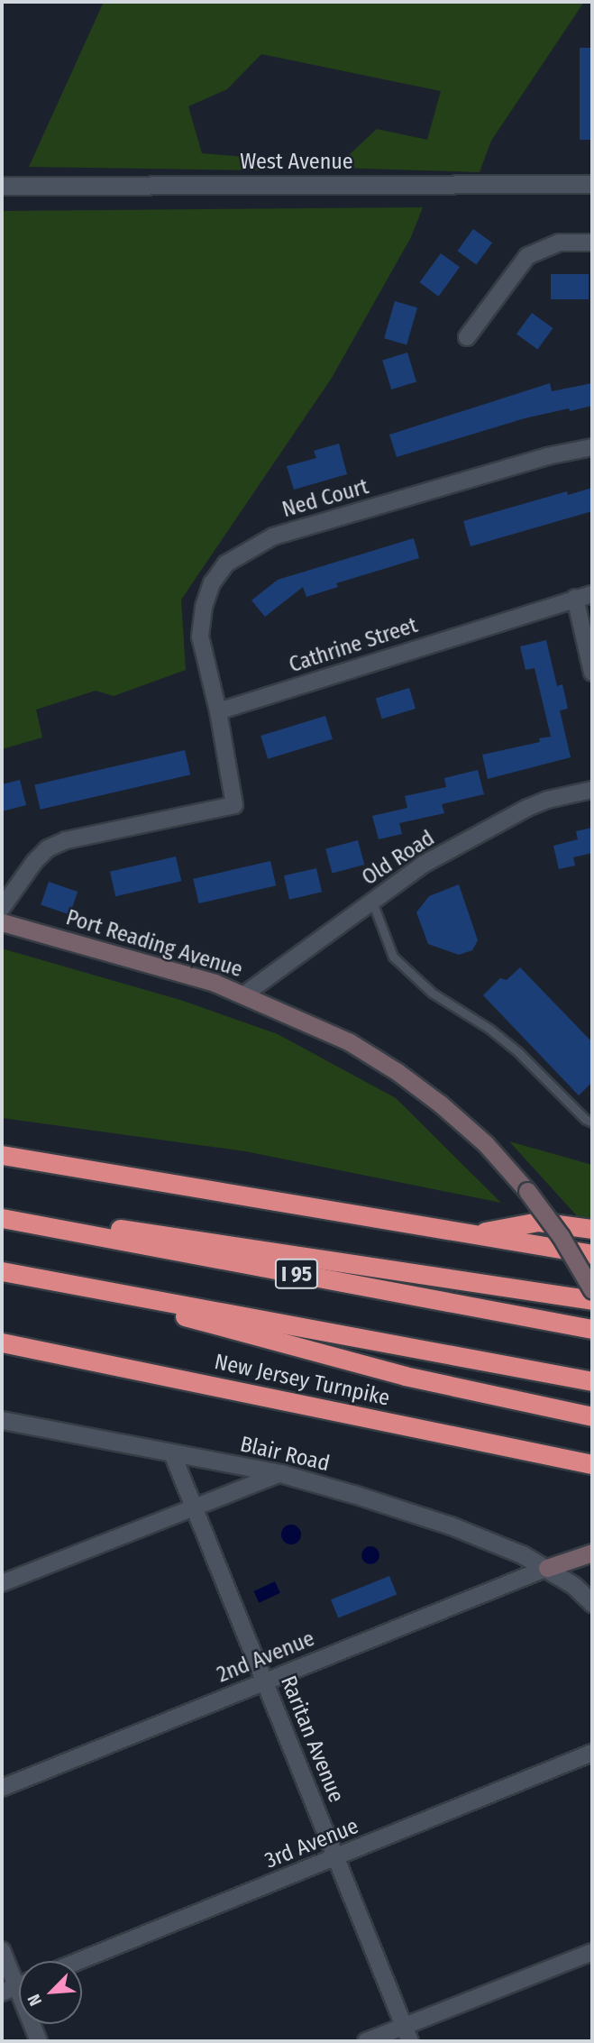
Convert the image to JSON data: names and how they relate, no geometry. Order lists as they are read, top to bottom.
{
  "streets": {
    "highway": ["I 95", "New Jersey Turnpike"],
    "main road": ["Port Reading Avenue"],
    "street": [
      "West Avenue",
      "Ned Court",
      "Cathrine Street",
      "Old Road",
      "Blair Road",
      "2nd Avenue",
      "Raritan Avenue",
      "3rd Avenue"
    ]
  },
  "crossings": [
    ["Ned Court", "Cathrine Street"],
    ["Old Road", "Port Reading Avenue"],
    ["Blair Road", "2nd Avenue"],
    ["Blair Road", "Raritan Avenue"],
    ["2nd Avenue", "Raritan Avenue"],
    ["Raritan Avenue", "3rd Avenue"]
  ],
  "north": "bottom left"
}
